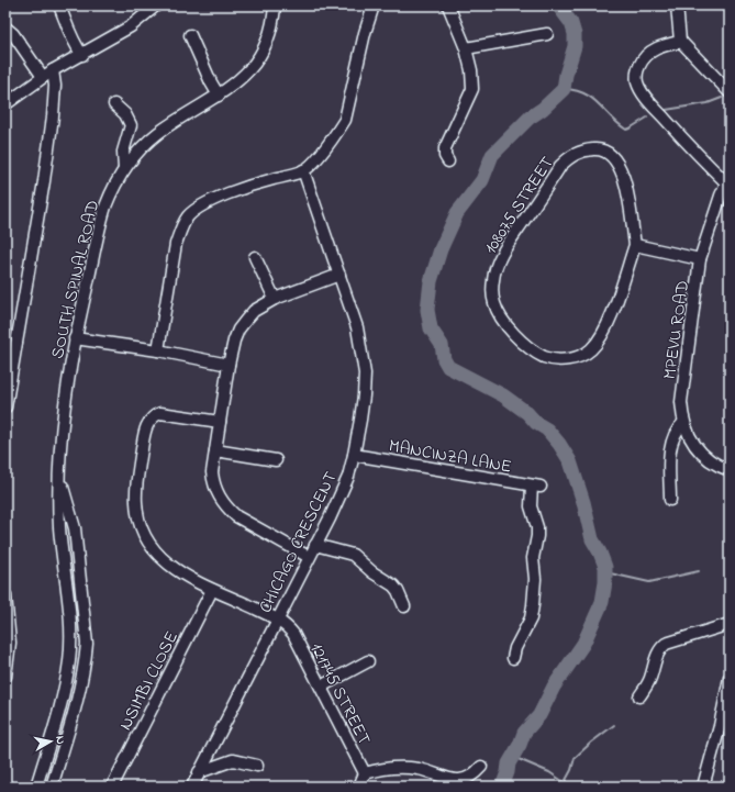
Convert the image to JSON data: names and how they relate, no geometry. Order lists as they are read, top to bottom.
{
  "streets": {
    "street": [
      "108075 STREET",
      "SOUTH SPINAL ROAD",
      "MPEVU ROAD",
      "MANCINZA LANE",
      "CHICAGO CRESCENT",
      "NSIMBI CLOSE",
      "121745 STREET"
    ]
  },
  "crossings": [
    ["MANCINZA LANE", "CHICAGO CRESCENT"],
    ["CHICAGO CRESCENT", "121745 STREET"]
  ],
  "north": "right"
}
